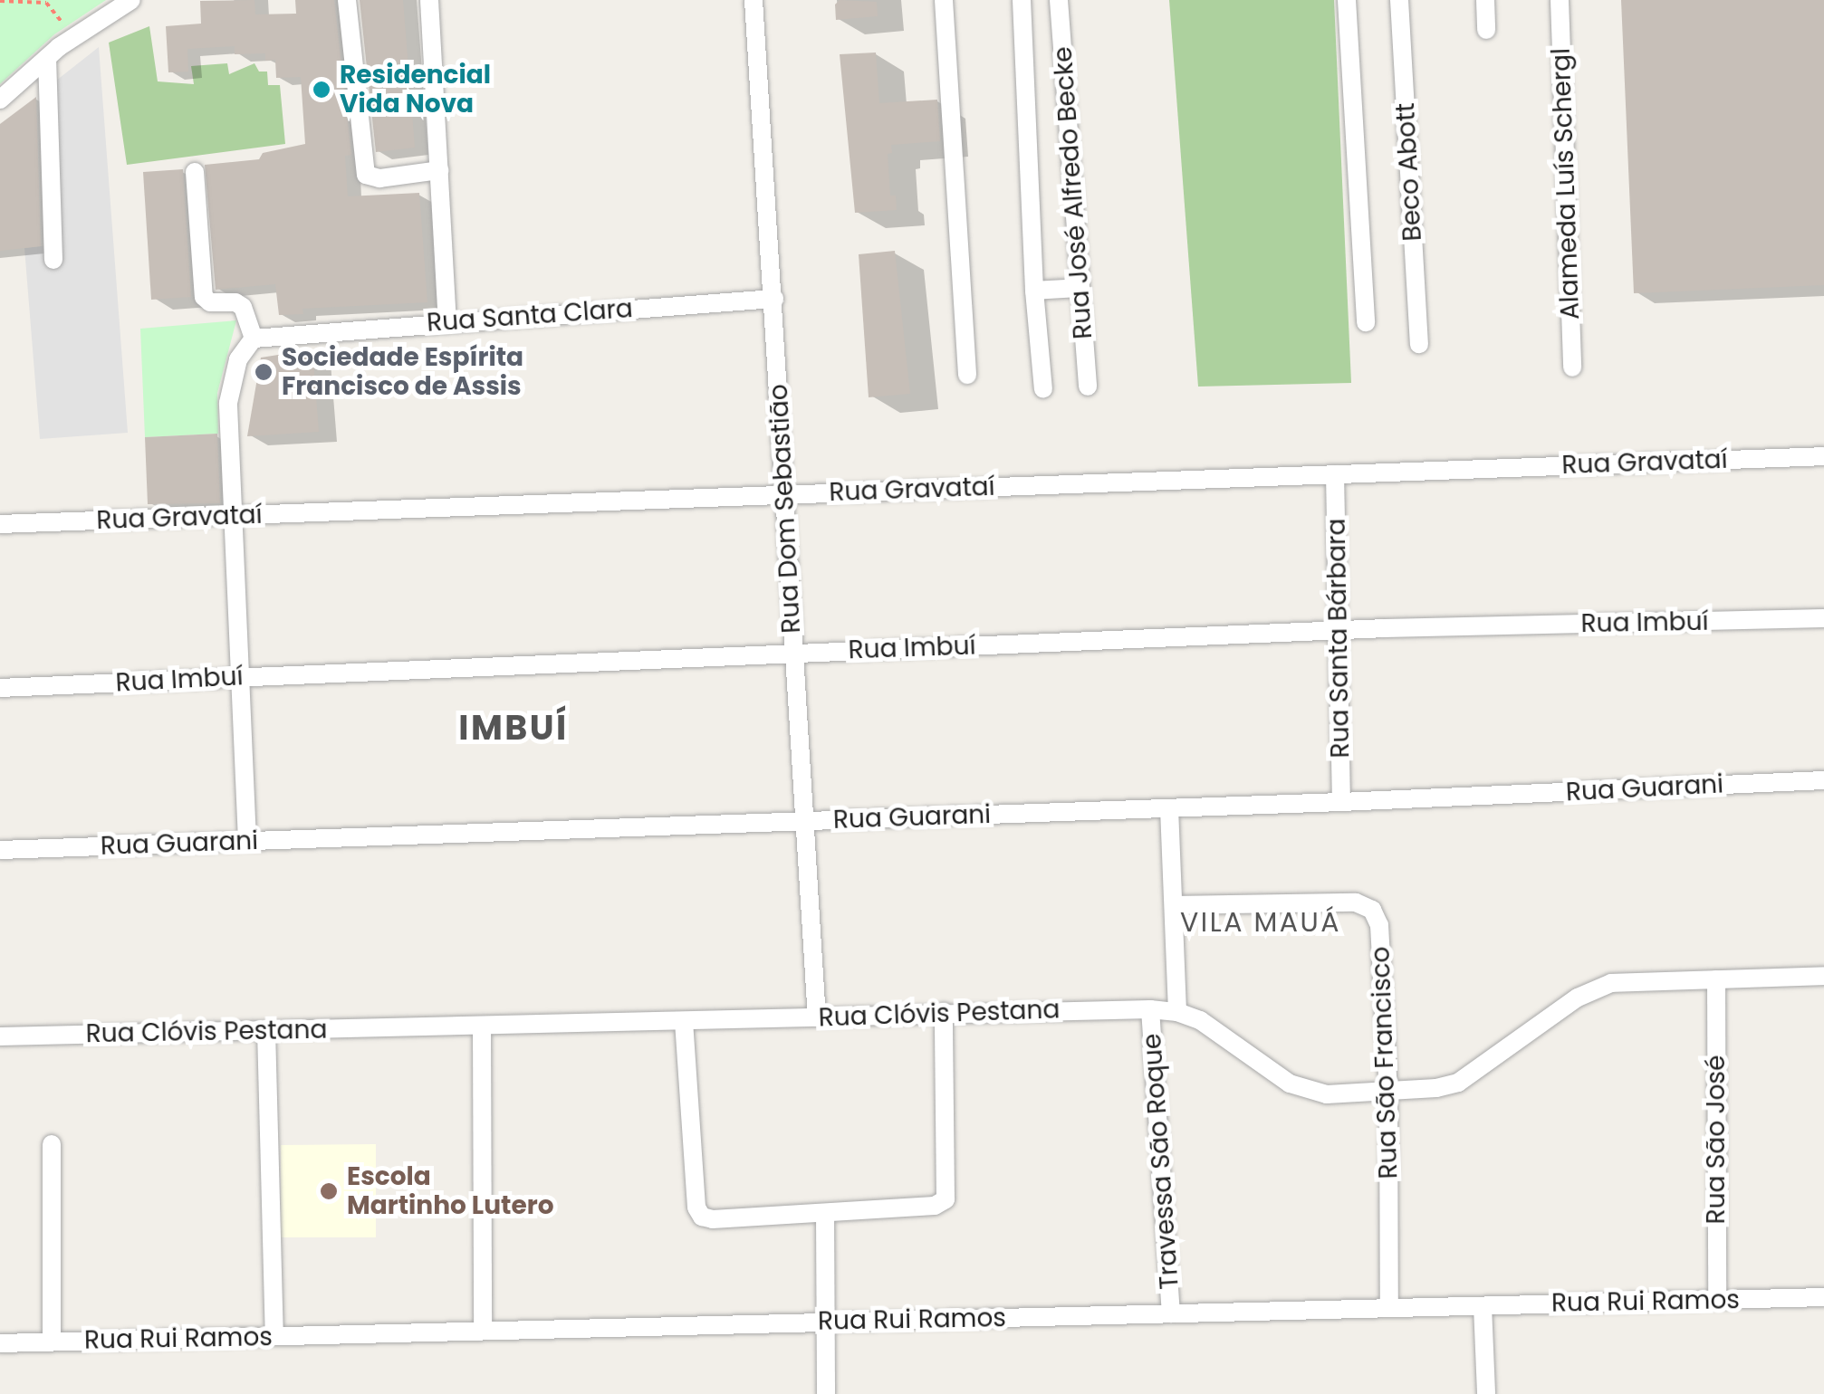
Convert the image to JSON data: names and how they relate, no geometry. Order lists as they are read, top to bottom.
{
  "streets": {
    "street": [
      "Beco Abott",
      "Alameda Luís Schergl",
      "Rua José Alfredo Becke",
      "Rua Santa Clara",
      "Rua Gravataí",
      "Rua Dom Sebastião",
      "Rua Imbuí",
      "Rua Santa Bárbara",
      "Rua Guarani",
      "Rua Clóvis Pestana",
      "Rua São Francisco",
      "Rua São José",
      "Travessa São Roque",
      "Rua Rui Ramos"
    ]
  },
  "crossings": [
    ["Rua Santa Clara", "Rua Dom Sebastião"],
    ["Rua Gravataí", "Rua Dom Sebastião"],
    ["Rua Gravataí", "Rua Santa Bárbara"],
    ["Rua Dom Sebastião", "Rua Imbuí"],
    ["Rua Dom Sebastião", "Rua Guarani"],
    ["Rua Dom Sebastião", "Rua Clóvis Pestana"],
    ["Rua Imbuí", "Rua Santa Bárbara"],
    ["Rua Santa Bárbara", "Rua Guarani"],
    ["Rua Clóvis Pestana", "Rua São Francisco"],
    ["Rua Clóvis Pestana", "Rua São José"],
    ["Rua Clóvis Pestana", "Travessa São Roque"],
    ["Rua São Francisco", "Rua Rui Ramos"],
    ["Rua São José", "Rua Rui Ramos"],
    ["Travessa São Roque", "Rua Rui Ramos"]
  ],
  "districts": ["IMBUÍ", "VILA MAUÁ"],
  "places": ["Residencial Vida Nova", "Sociedade Espírita Francisco de Assis", "Escola Martinho Lutero"]
}
